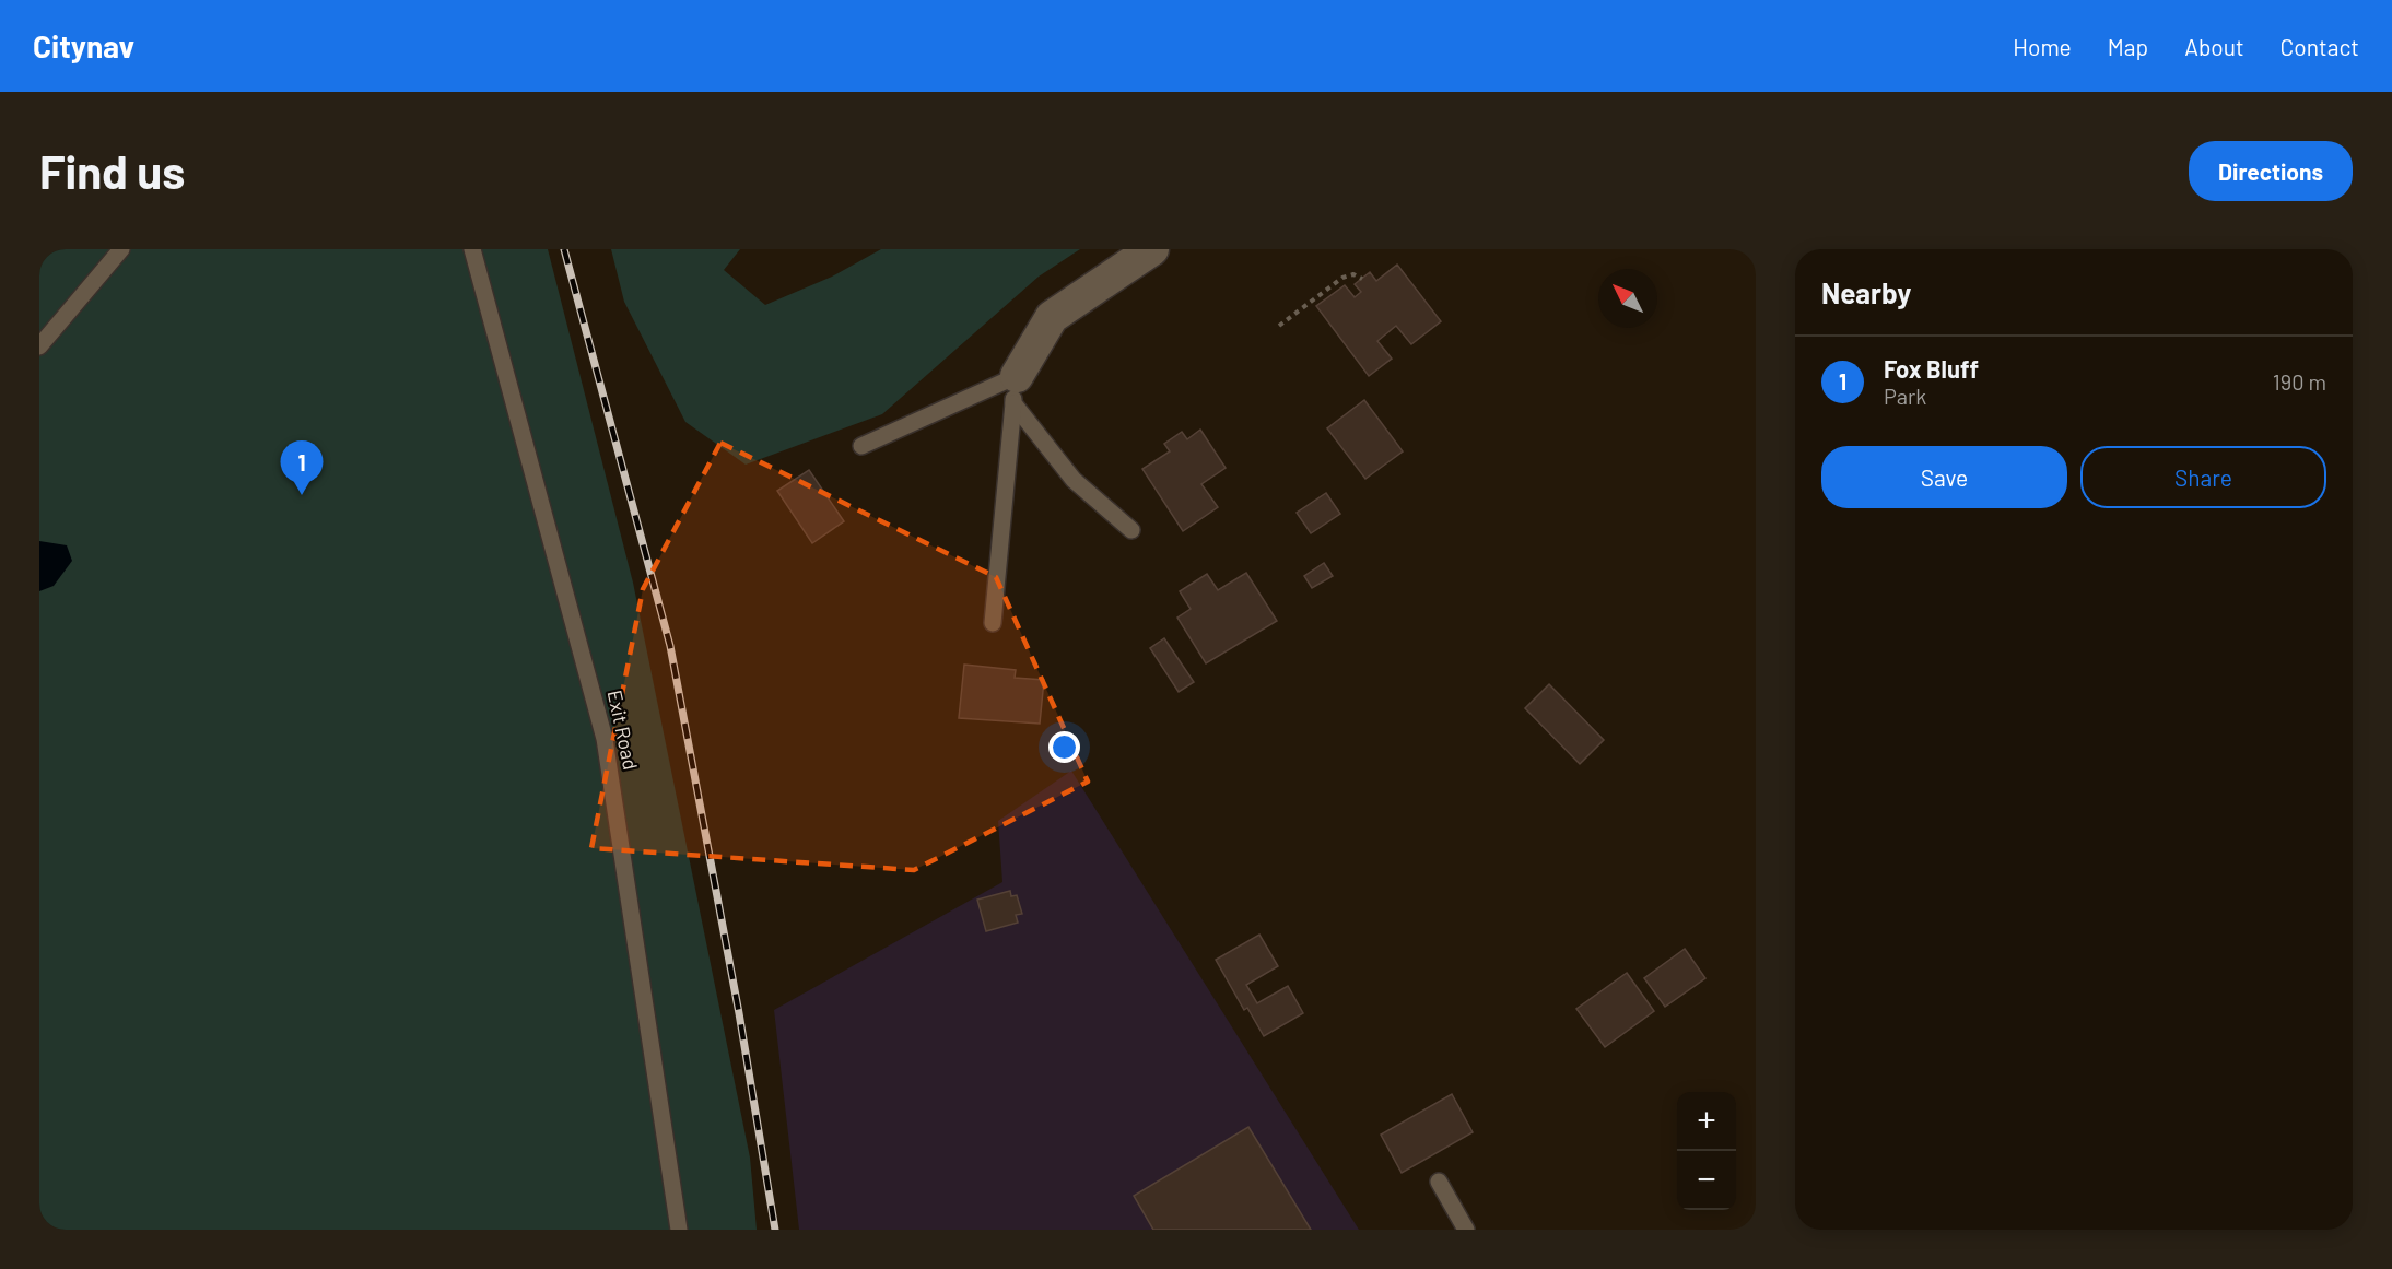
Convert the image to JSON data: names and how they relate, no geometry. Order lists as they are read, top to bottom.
{
  "streets": {
    "lane": ["Exit Road"]
  },
  "north": "top left",
  "page": {
    "header": "Citynav",
    "nav": [
      "Home",
      "Map",
      "About",
      "Contact"
    ],
    "buttons": [
      "Directions",
      ["Save", "Share"]
    ],
    "title": "Find us",
    "heading": "Nearby",
    "list": [
      {
        "mark": "1",
        "name": "Fox Bluff",
        "note": "Park",
        "value": "190 m"
      }
    ],
    "pins": "1",
    "map_buttons": ["+", "−"]
  }
}
